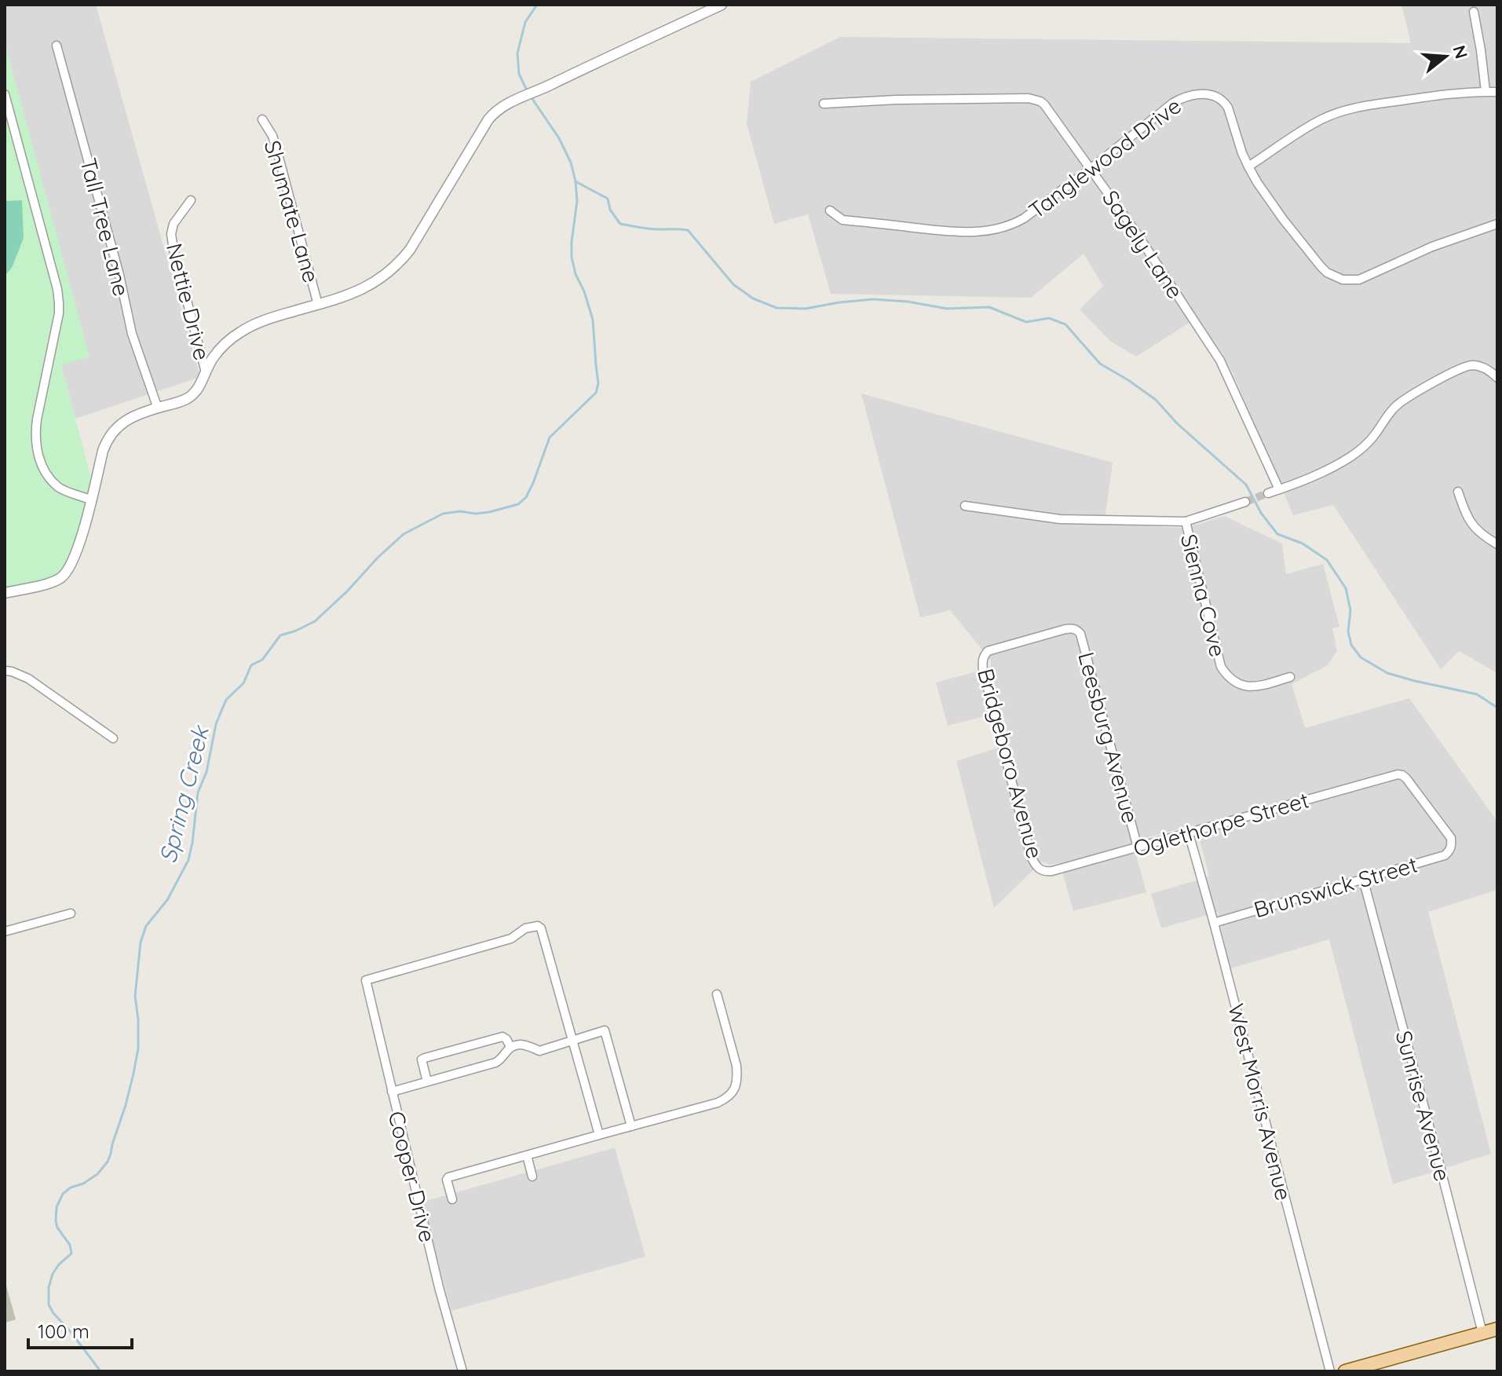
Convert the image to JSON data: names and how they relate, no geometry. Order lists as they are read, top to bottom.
{
  "streets": {
    "street": [
      "Tanglewood Drive",
      "Shumate Lane",
      "Tall Tree Lane",
      "Sagely Lane",
      "Nettie Drive",
      "Sienna Cove",
      "Leesburg Avenue",
      "Bridgeboro Avenue",
      "Oglethorpe Street",
      "Brunswick Street",
      "West Morris Avenue",
      "Sunrise Avenue",
      "Cooper Drive"
    ]
  },
  "crossings": [
    ["Tanglewood Drive", "Sagely Lane"],
    ["Leesburg Avenue", "Bridgeboro Avenue"],
    ["Leesburg Avenue", "Oglethorpe Street"],
    ["Bridgeboro Avenue", "Oglethorpe Street"],
    ["Oglethorpe Street", "Brunswick Street"],
    ["Oglethorpe Street", "West Morris Avenue"],
    ["Brunswick Street", "West Morris Avenue"],
    ["Brunswick Street", "Sunrise Avenue"]
  ],
  "water": ["Spring Creek"],
  "scale_bar": "100 m",
  "north": "right"
}
